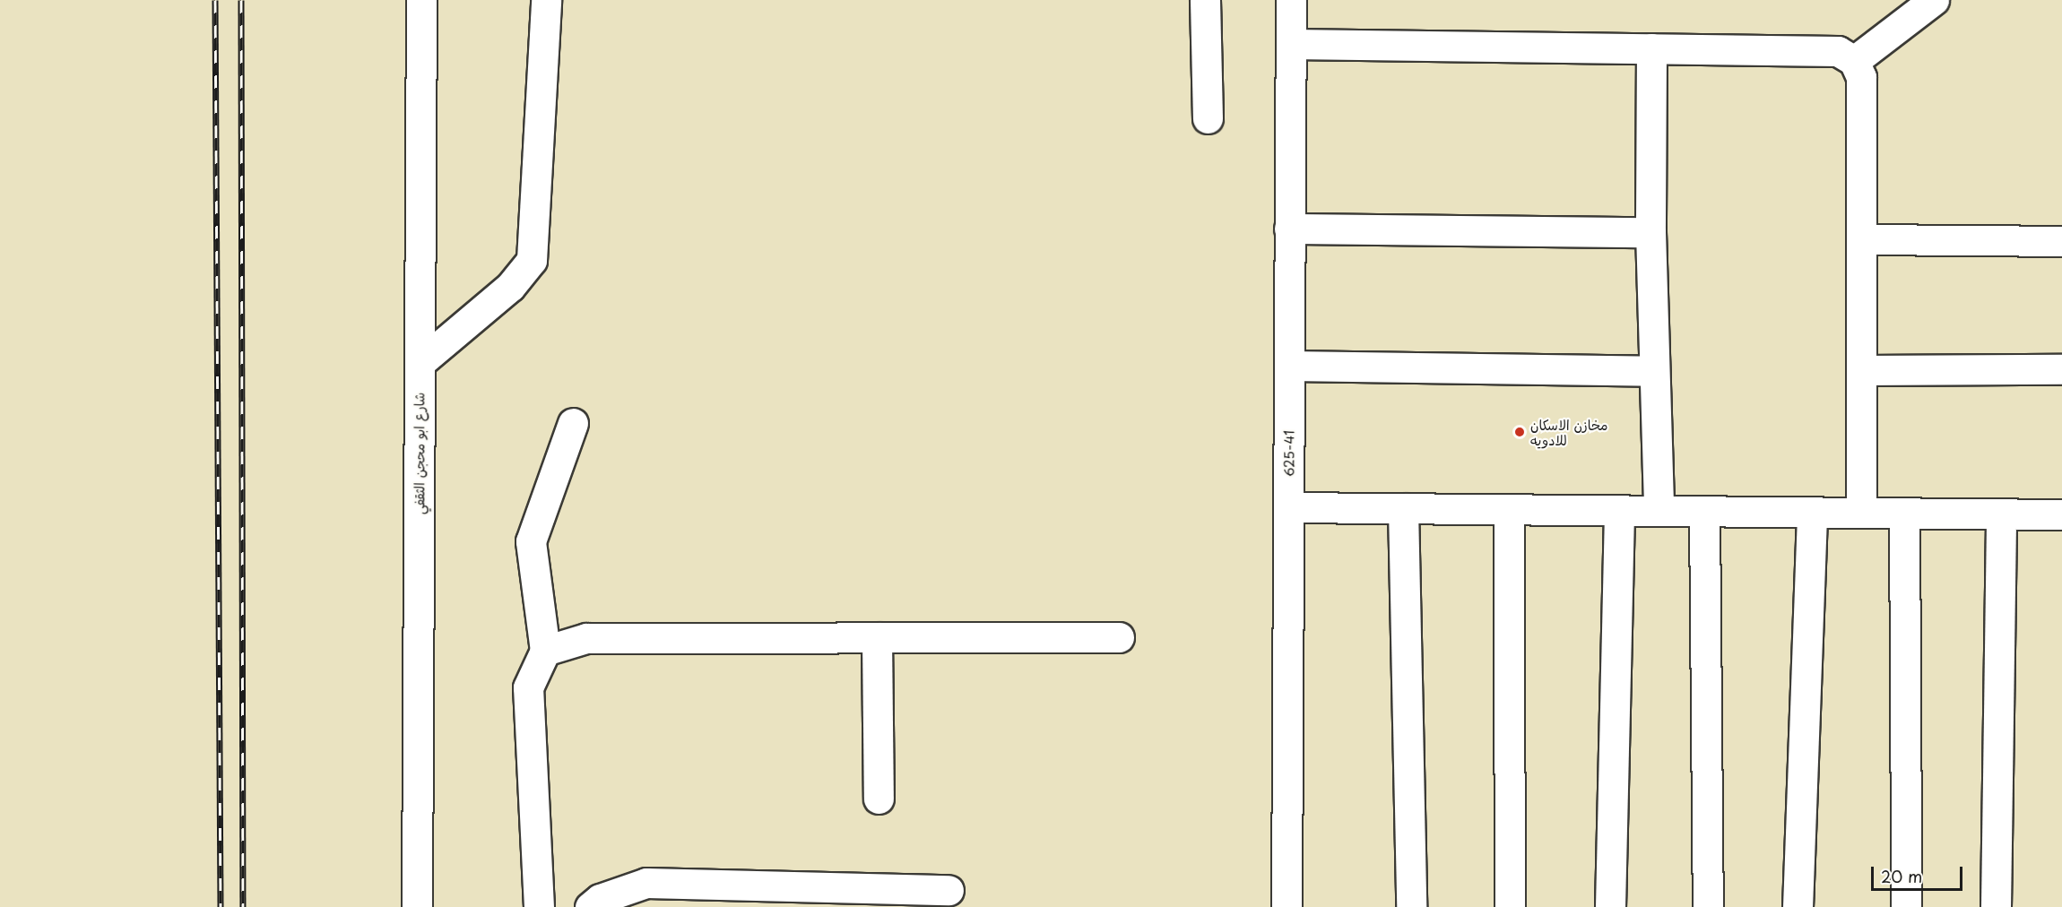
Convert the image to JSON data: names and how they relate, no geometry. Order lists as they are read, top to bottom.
{
  "streets": {
    "street": ["شارع ابو محجن الثقفي", "625-41"]
  },
  "places": ["مخازن الاسكان للادويه"],
  "scale_bar": "20 m"
}
